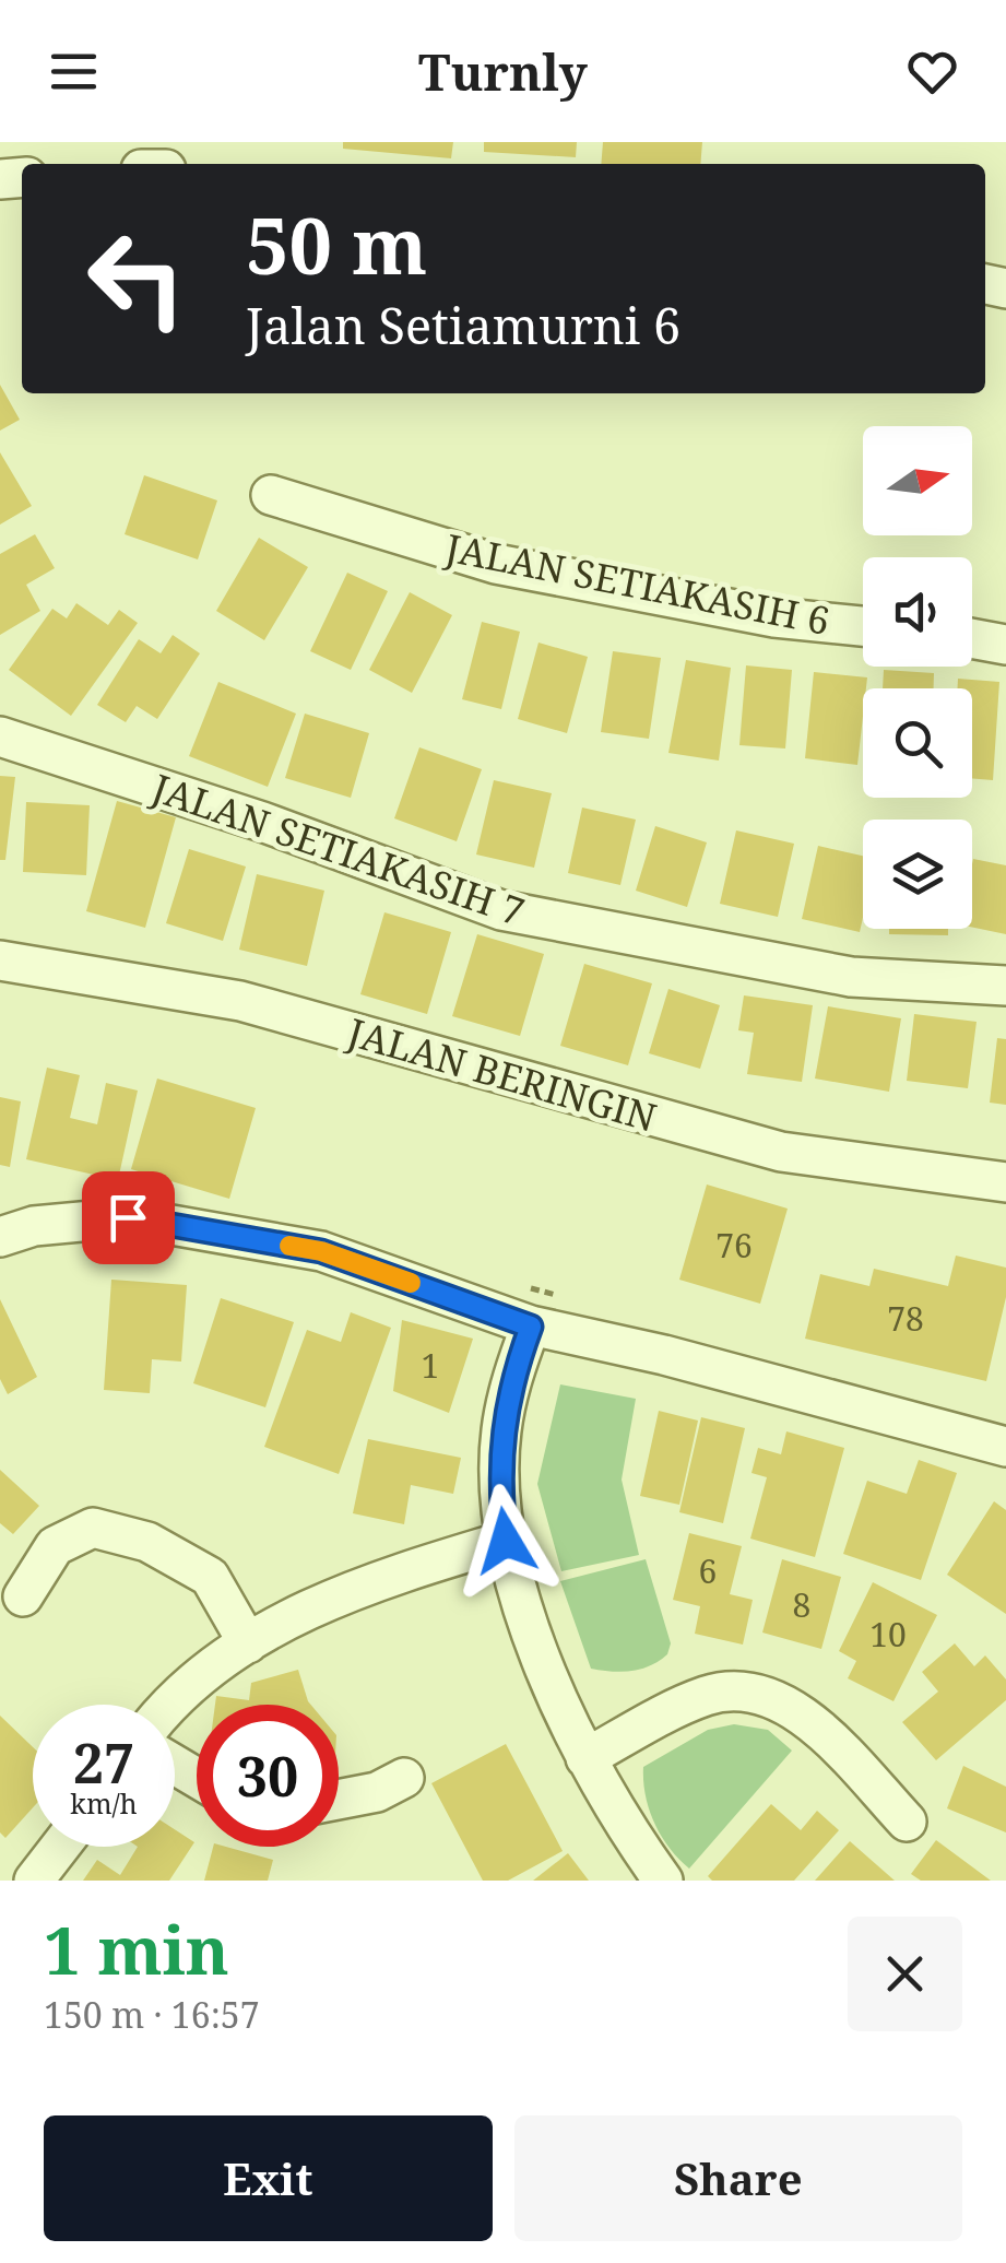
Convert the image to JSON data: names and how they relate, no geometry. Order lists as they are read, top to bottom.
{
  "streets": {
    "street": ["JALAN SETIAKASIH 6", "JALAN SETIAKASIH 7", "JALAN BERINGIN"]
  },
  "house_numbers": [
    "76",
    "78",
    "1",
    "6",
    "8",
    "10"
  ],
  "north": "right",
  "page": {
    "header": "Turnly",
    "turn": ["50 m", "Jalan Setiamurni 6"],
    "speed": "27 km/h",
    "limit": "30",
    "heading": ["1 min", "150 m · 16:57"],
    "buttons": ["Exit", "Share"]
  }
}
